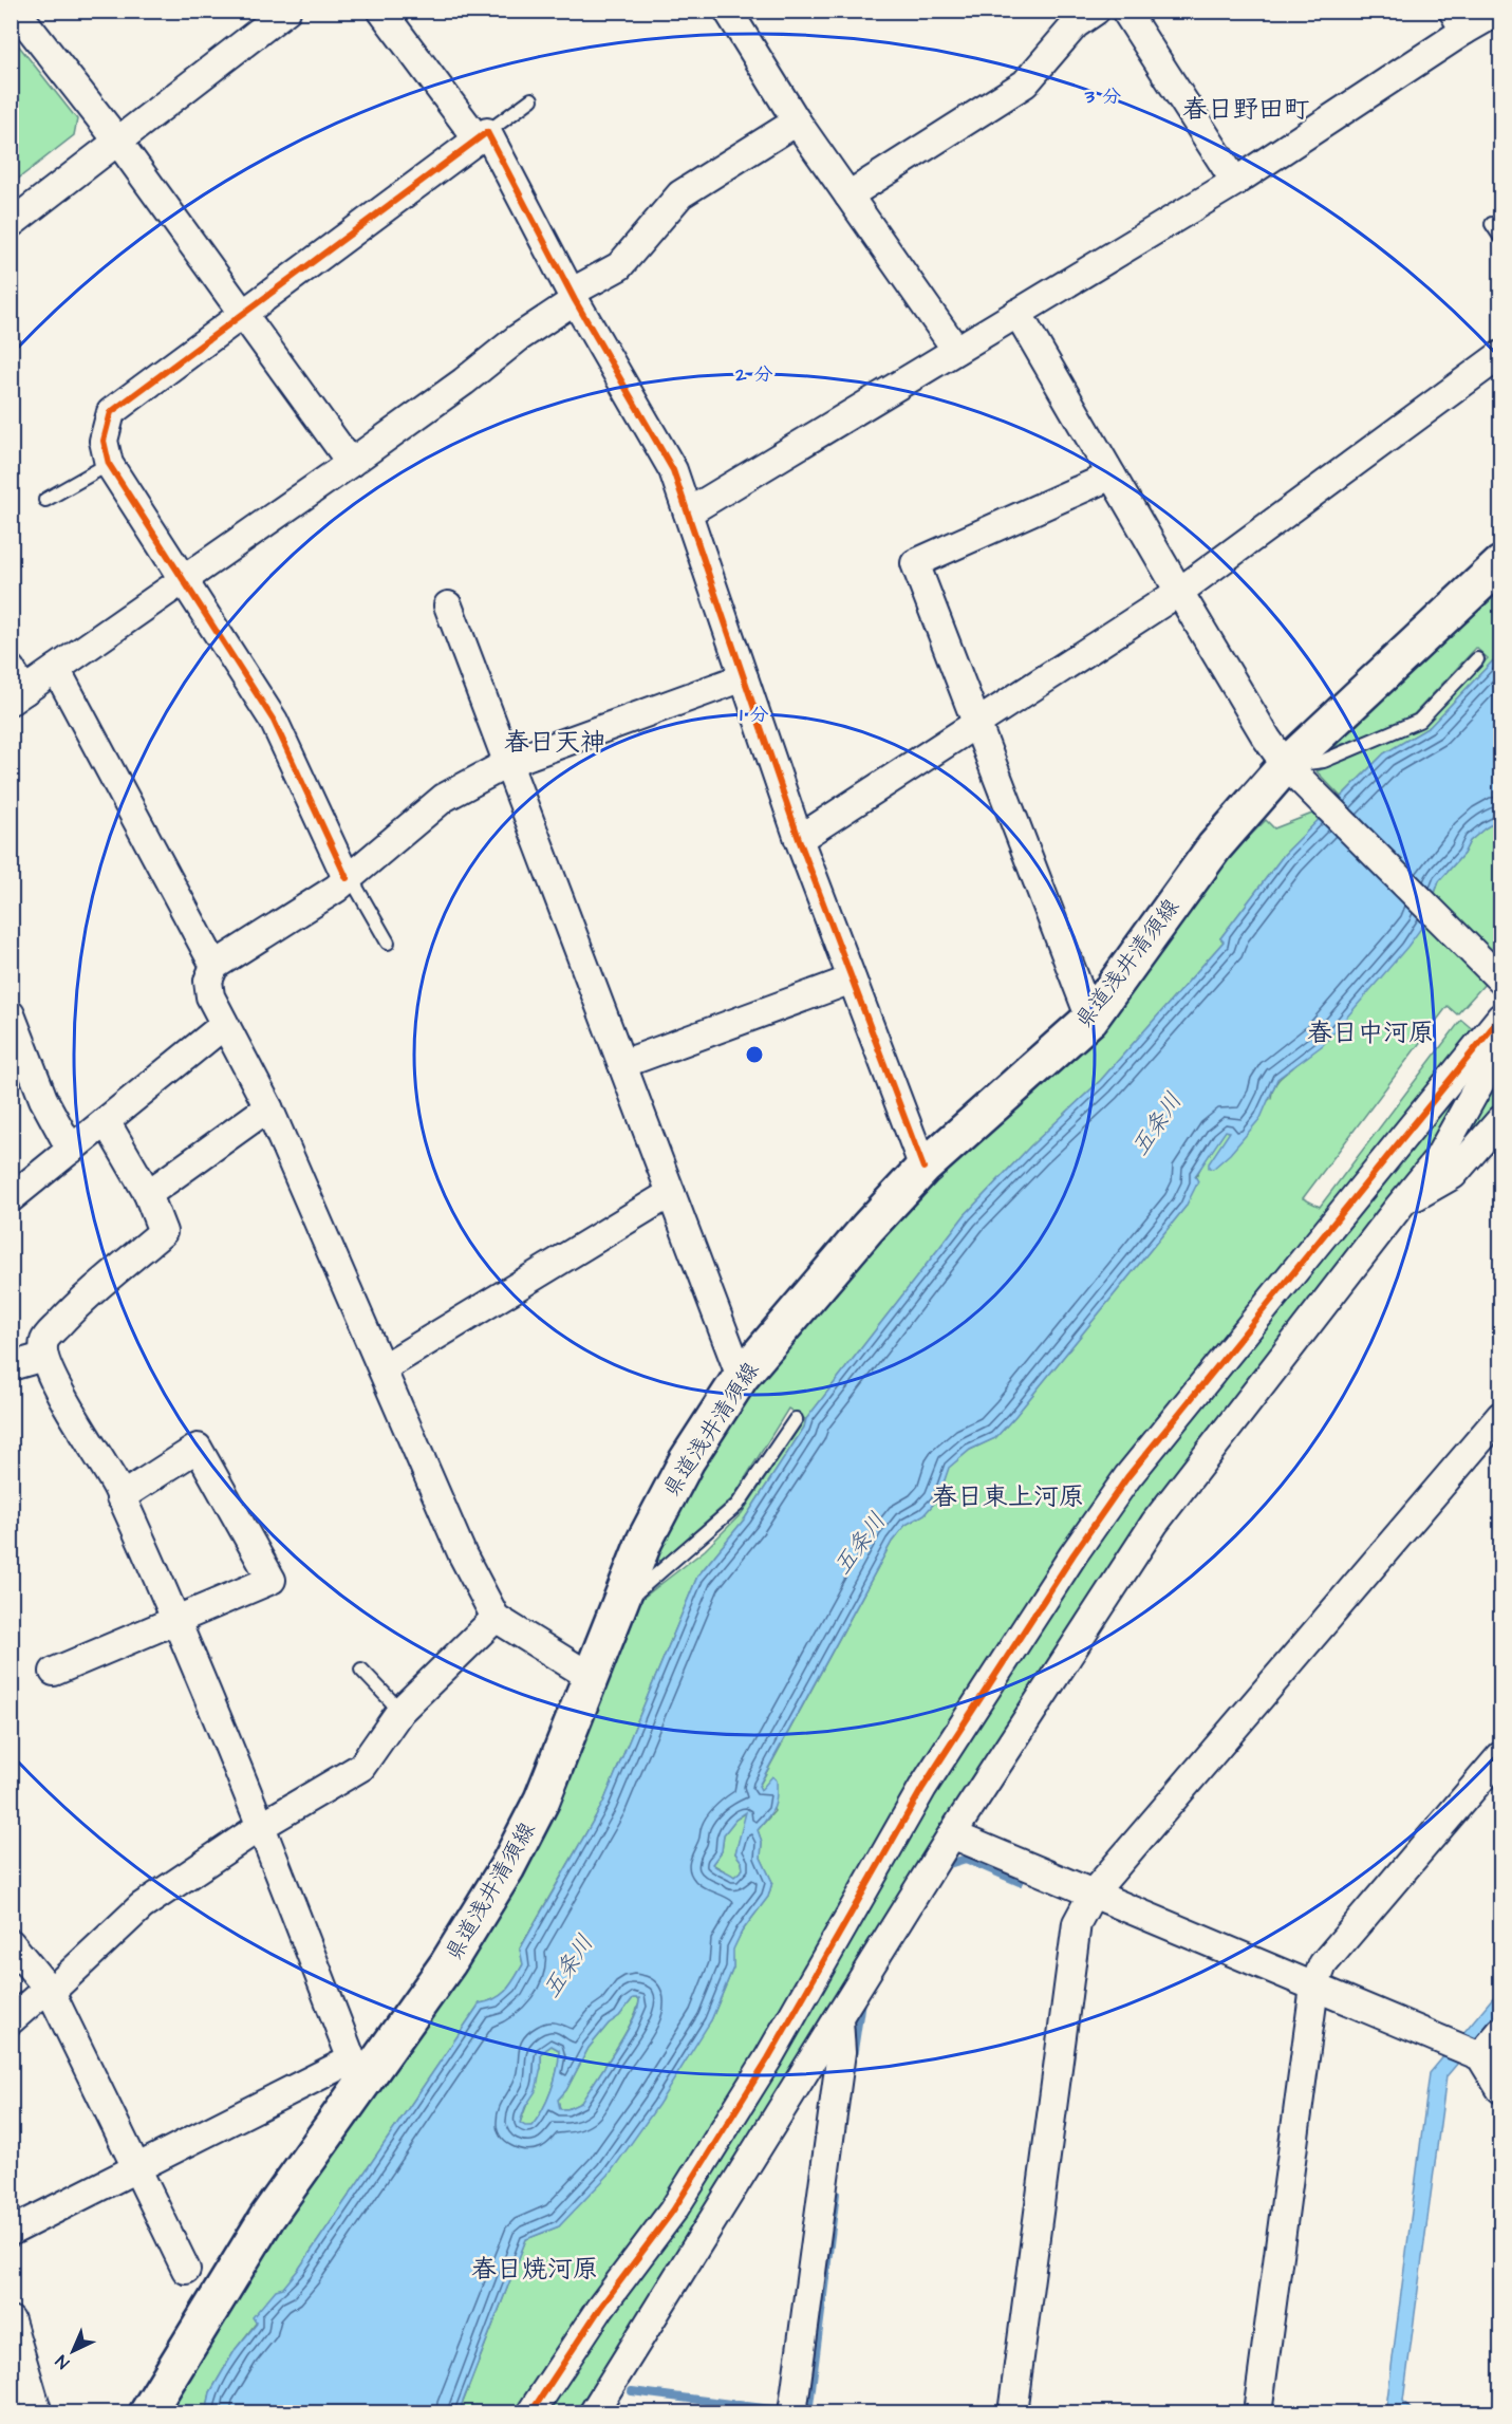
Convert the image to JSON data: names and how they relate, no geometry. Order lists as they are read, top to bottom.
{
  "streets": {
    "main road": ["県道浅井清須線"]
  },
  "districts": [
    "春日野田町",
    "春日天神",
    "春日中河原",
    "春日東上河原",
    "春日焼河原"
  ],
  "water": ["五条川"],
  "north": "bottom left",
  "rings": ["3 分", "2 分", "1 分"]
}
